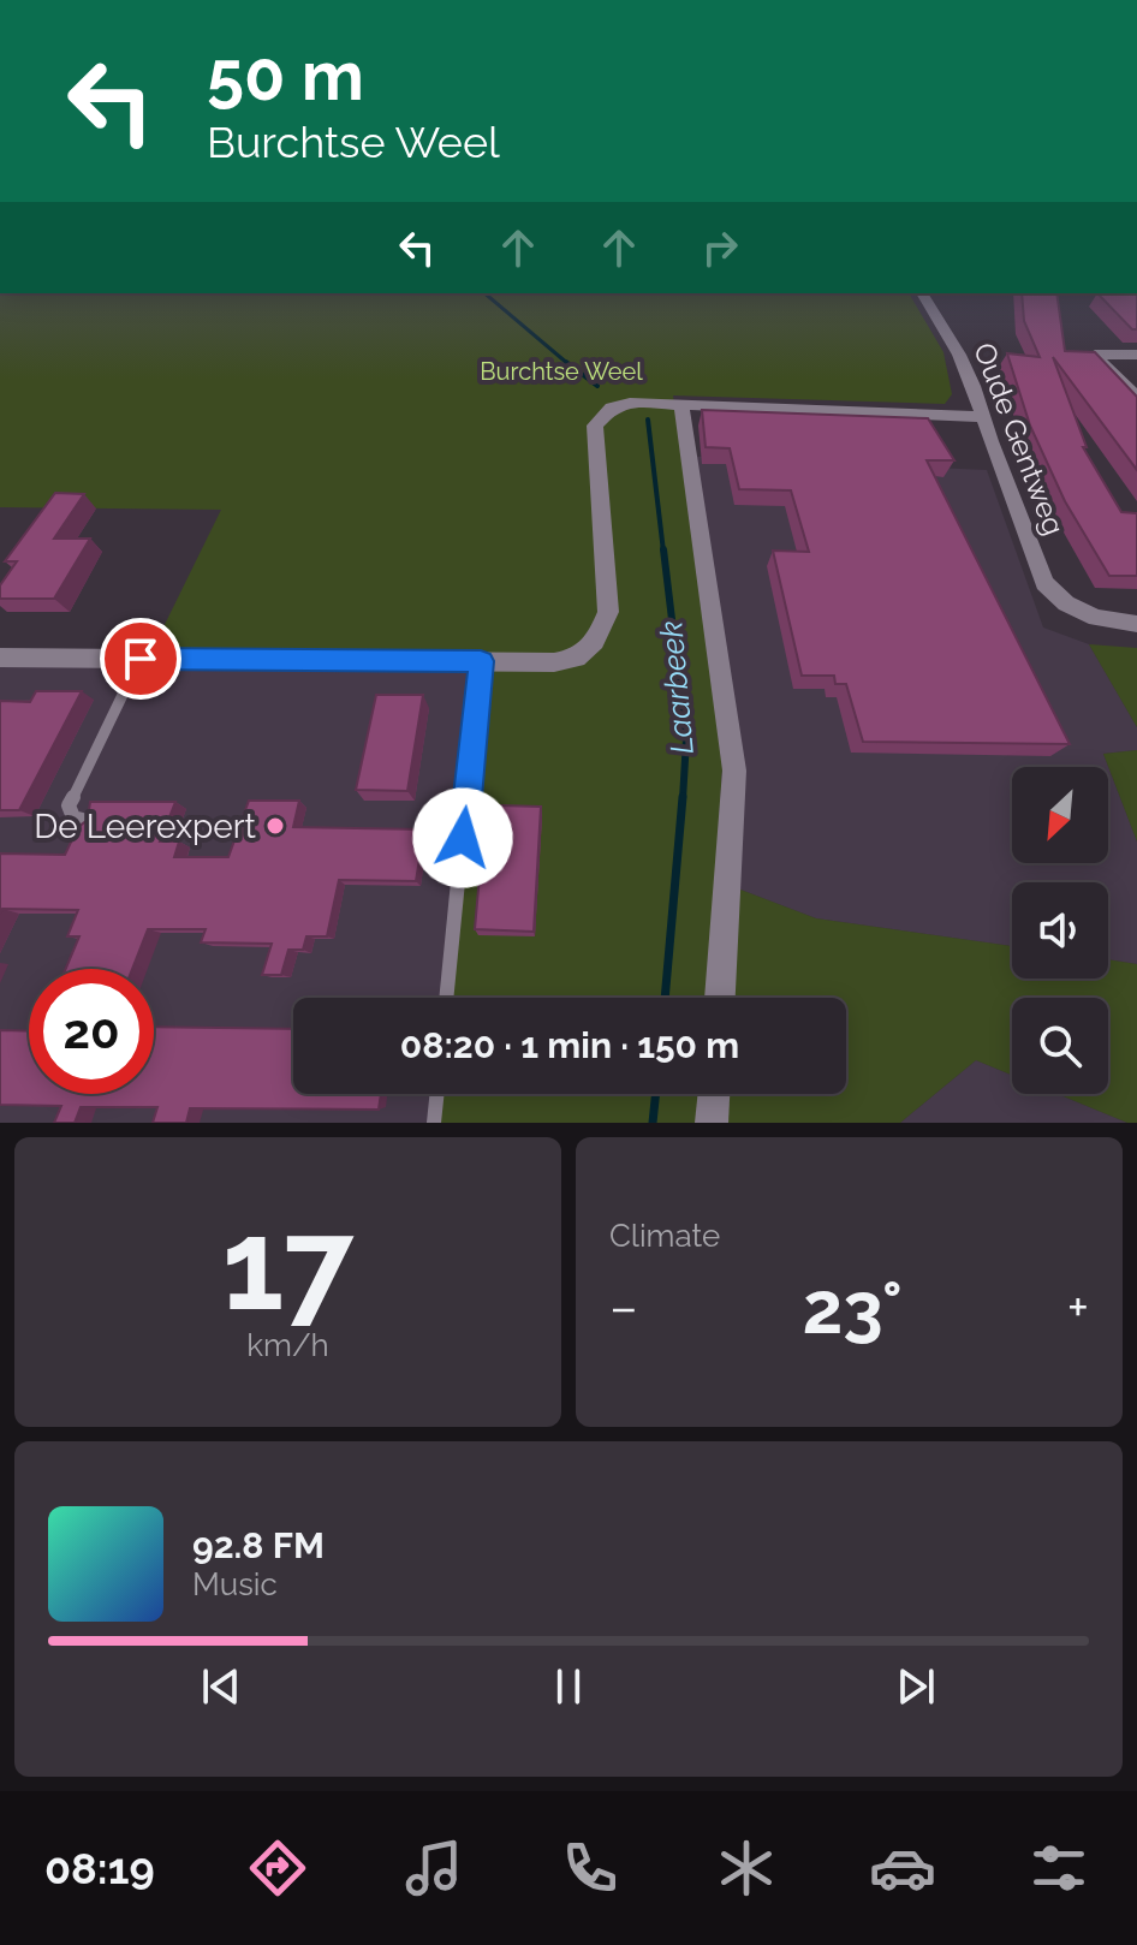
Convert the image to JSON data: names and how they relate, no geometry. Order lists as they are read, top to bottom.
{
  "streets": {
    "street": ["Oude Gentweg"]
  },
  "water": ["Laarbeek"],
  "parks": ["Burchtse Weel"],
  "places": ["De Leerexpert"],
  "north": "bottom left",
  "page": {
    "turn": ["50 m", "Burchtse Weel"],
    "limit": "20",
    "trip": "08:20 · 1 min · 150 m",
    "tile": [
      ["17", "km/h"],
      "Climate"
    ],
    "heat": ["−", "23°", "+"],
    "song": ["92.8 FM", "Music"],
    "tabs": "08:19"
  }
}
